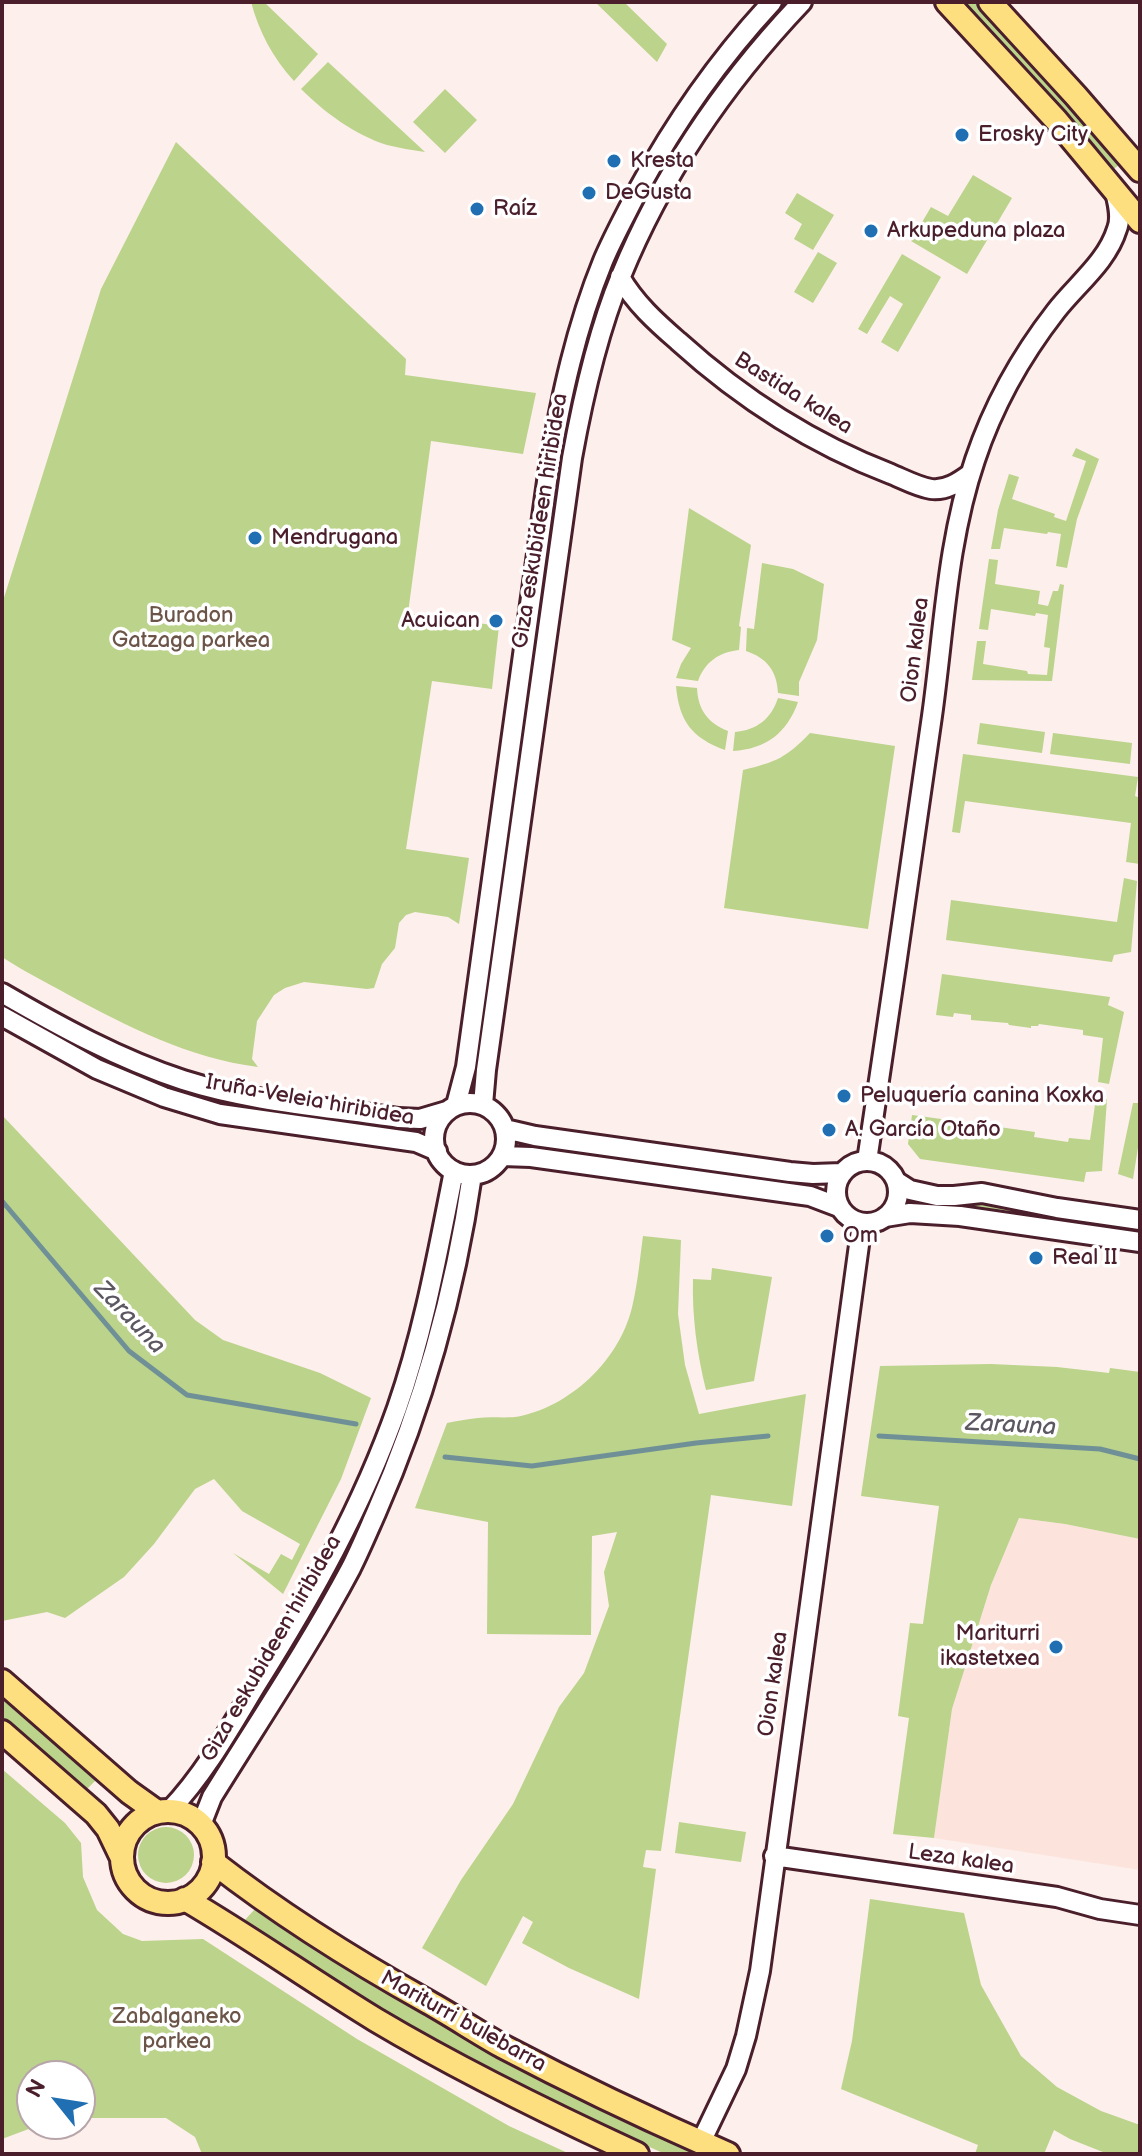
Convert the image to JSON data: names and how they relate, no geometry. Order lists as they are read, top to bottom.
{
  "streets": {
    "main road": ["Mariturri bulebarra"],
    "street": [
      "Bastida kalea",
      "Giza eskubideen hiribidea",
      "Oion kalea",
      "Iruña-Veleia hiribidea",
      "Leza kalea"
    ]
  },
  "crossings": [
    ["Bastida kalea", "Giza eskubideen hiribidea"],
    ["Bastida kalea", "Oion kalea"],
    ["Giza eskubideen hiribidea", "Iruña-Veleia hiribidea"],
    ["Giza eskubideen hiribidea", "Mariturri bulebarra"],
    ["Oion kalea", "Leza kalea"],
    ["Oion kalea", "Mariturri bulebarra"]
  ],
  "water": ["Zarauna"],
  "parks": ["Buradon Gatzaga parkea", "Zabalganeko parkea"],
  "places": [
    "Erosky City",
    "Kresta",
    "DeGusta",
    "Raíz",
    "Arkupeduna plaza",
    "Mendrugana",
    "Acuican",
    "Peluquería canina Koxka",
    "A. García Otaño",
    "Om",
    "Real II",
    "Mariturri ikastetxea"
  ],
  "north": "top left"
}
